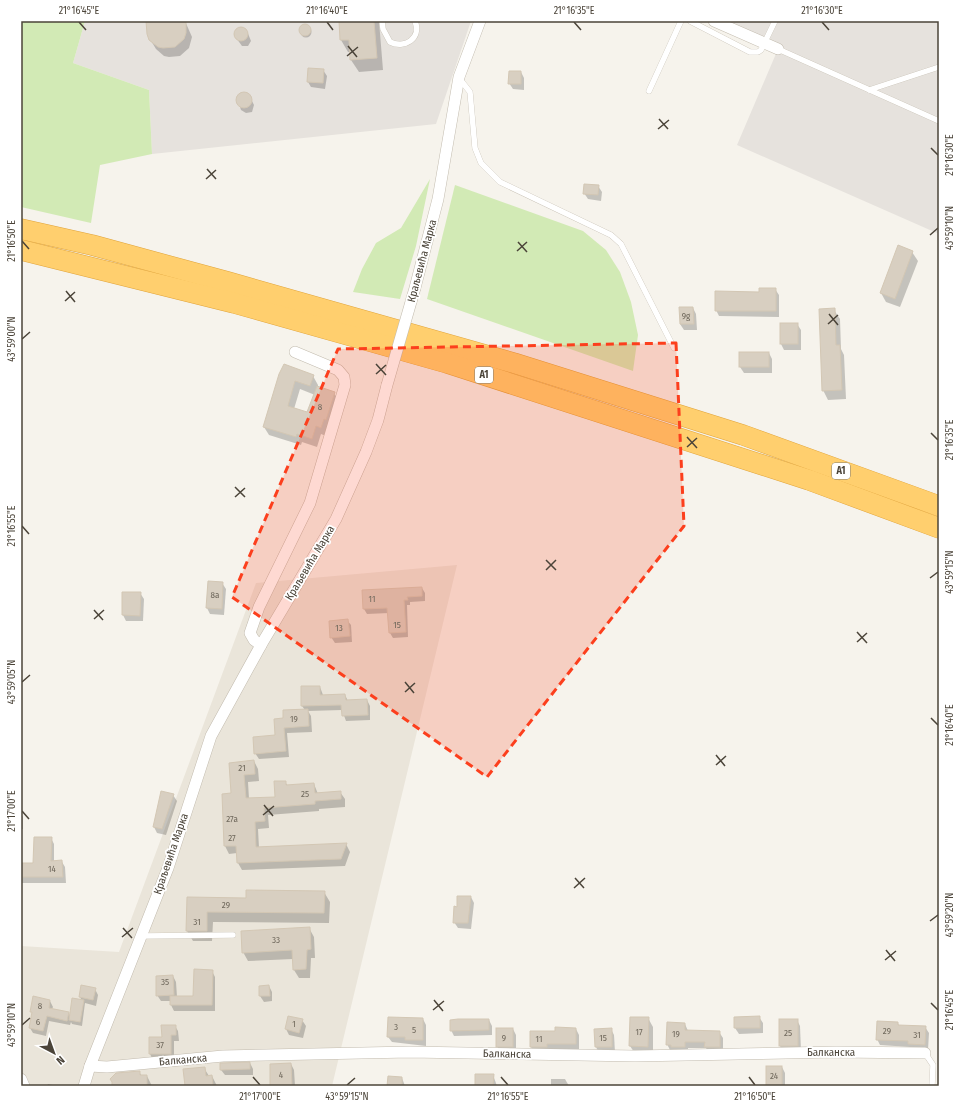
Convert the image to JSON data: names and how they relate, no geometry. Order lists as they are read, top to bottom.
{
  "streets": {
    "highway": ["A1"],
    "street": ["Краљевића Марка", "Балканска"]
  },
  "crossings": [
    ["Краљевића Марка", "Балканска"]
  ],
  "house_numbers": [
    "9g",
    "8",
    "8a",
    "11",
    "15",
    "13",
    "19",
    "21",
    "25",
    "27a",
    "27",
    "14",
    "29",
    "31",
    "33",
    "35",
    "8",
    "6",
    "1",
    "3",
    "5",
    "29",
    "17",
    "25",
    "19",
    "31",
    "9",
    "15",
    "11",
    "37",
    "4",
    "24"
  ],
  "north": "bottom right",
  "coordinates": [
    "21°16'45\"E",
    "21°16'40\"E",
    "21°16'35\"E",
    "21°16'30\"E",
    "43°59'10\"N",
    "21°16'50\"E",
    "43°59'00\"N",
    "21°16'55\"E",
    "43°59'15\"N",
    "43°59'05\"N",
    "21°17'00\"E",
    "43°59'20\"N"
  ]
}
